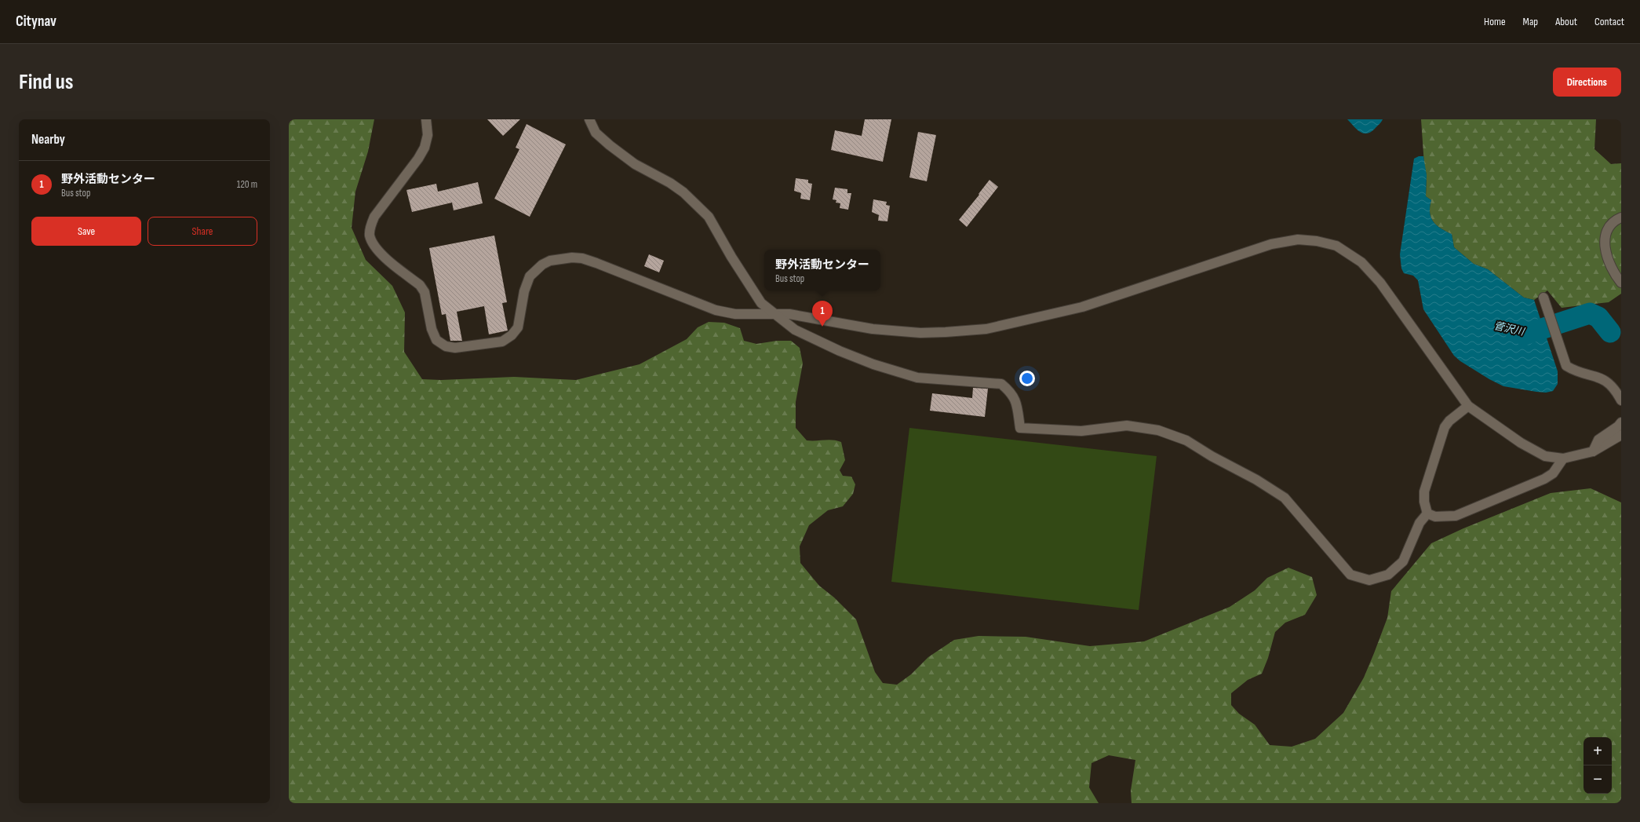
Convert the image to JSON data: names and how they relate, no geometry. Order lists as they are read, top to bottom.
{
  "water": ["菅沢川"],
  "page": {
    "header": "Citynav",
    "nav": [
      "Home",
      "Map",
      "About",
      "Contact"
    ],
    "buttons": [
      "Directions",
      ["Save", "Share"]
    ],
    "title": "Find us",
    "heading": "Nearby",
    "list": [
      {
        "mark": "1",
        "name": "野外活動センター",
        "note": "Bus stop",
        "value": "120 m"
      }
    ],
    "popup": ["野外活動センター", "Bus stop"],
    "pins": "1",
    "map_buttons": ["+", "−"]
  }
}
